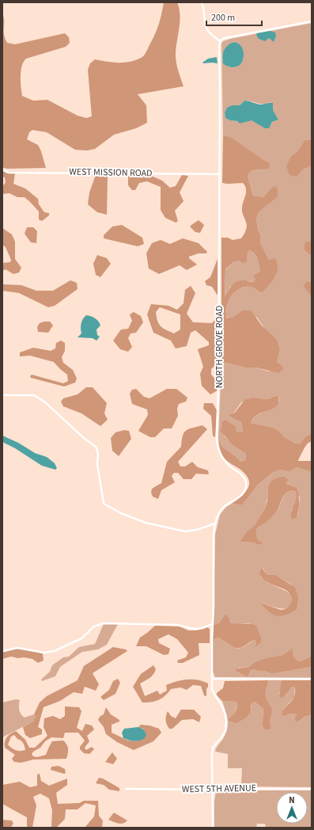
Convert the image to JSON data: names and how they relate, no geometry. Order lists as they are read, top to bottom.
{
  "streets": {
    "street": ["WEST MISSION ROAD", "NORTH GROVE ROAD", "WEST 5TH AVENUE"]
  },
  "crossings": [
    ["WEST MISSION ROAD", "NORTH GROVE ROAD"],
    ["NORTH GROVE ROAD", "WEST 5TH AVENUE"]
  ],
  "scale_bar": "200 m",
  "north": "top"
}
